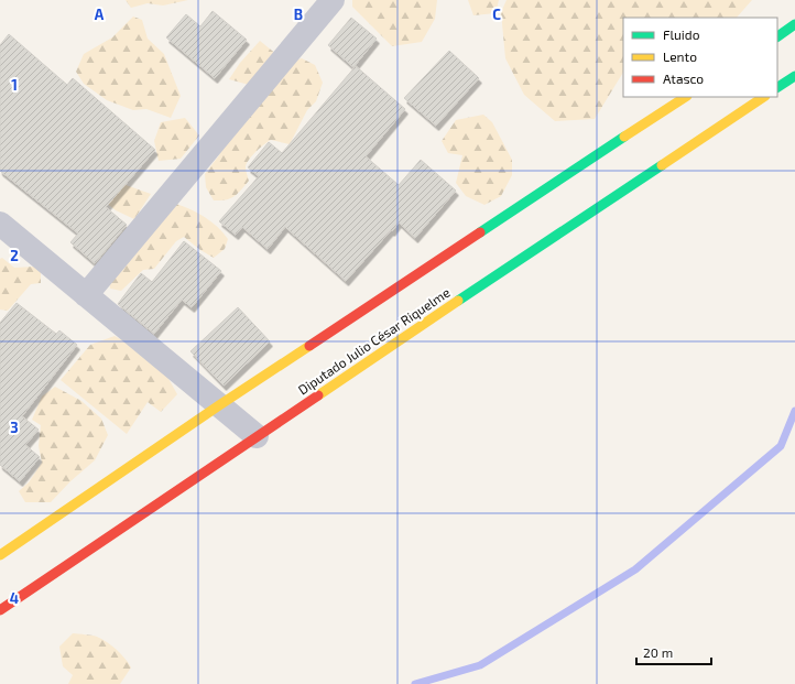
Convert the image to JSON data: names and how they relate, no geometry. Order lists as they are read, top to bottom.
{
  "streets": {
    "street": ["Diputado Julio César Riquelme"]
  },
  "legend": ["Fluido", "Lento", "Atasco"],
  "scale_bar": "20 m",
  "grid": {
    "columns": ["A", "B", "C"],
    "rows": [
      "1",
      "2",
      "3",
      "4"
    ]
  }
}
